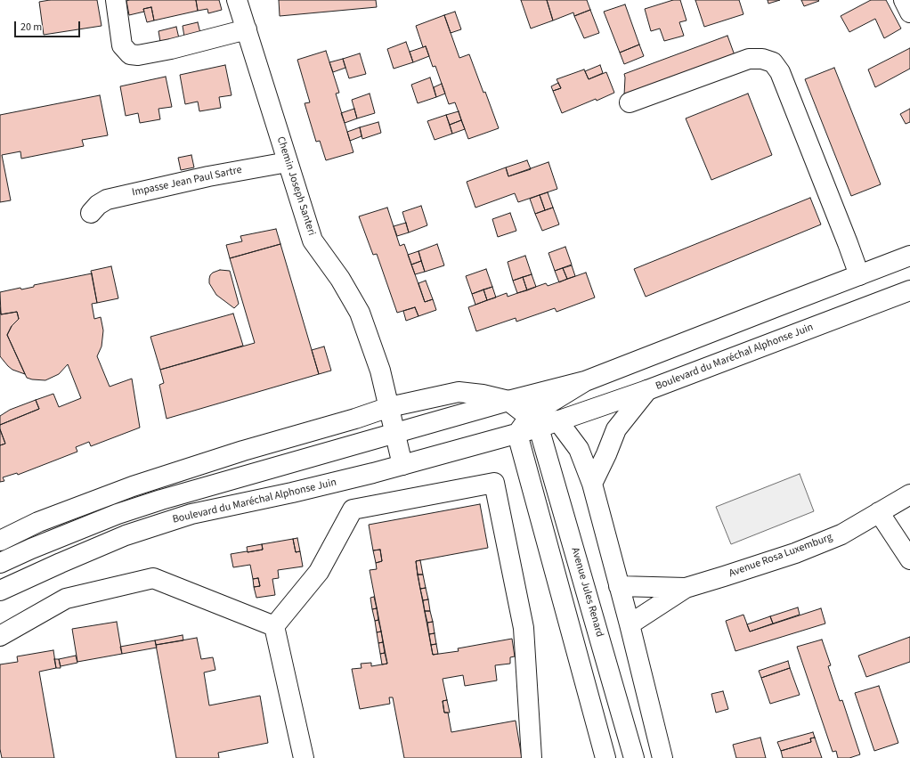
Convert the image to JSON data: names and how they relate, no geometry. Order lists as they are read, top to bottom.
{
  "streets": {
    "main road": [
      "Impasse Jean Paul Sartre",
      "Chemin Joseph Santeri",
      "Boulevard du Maréchal Alphonse Juin",
      "Avenue Rosa Luxemburg",
      "Avenue Jules Renard"
    ]
  },
  "crossings": [
    ["Impasse Jean Paul Sartre", "Chemin Joseph Santeri"],
    ["Chemin Joseph Santeri", "Boulevard du Maréchal Alphonse Juin"],
    ["Boulevard du Maréchal Alphonse Juin", "Avenue Jules Renard"]
  ],
  "scale_bar": "20 m"
}
